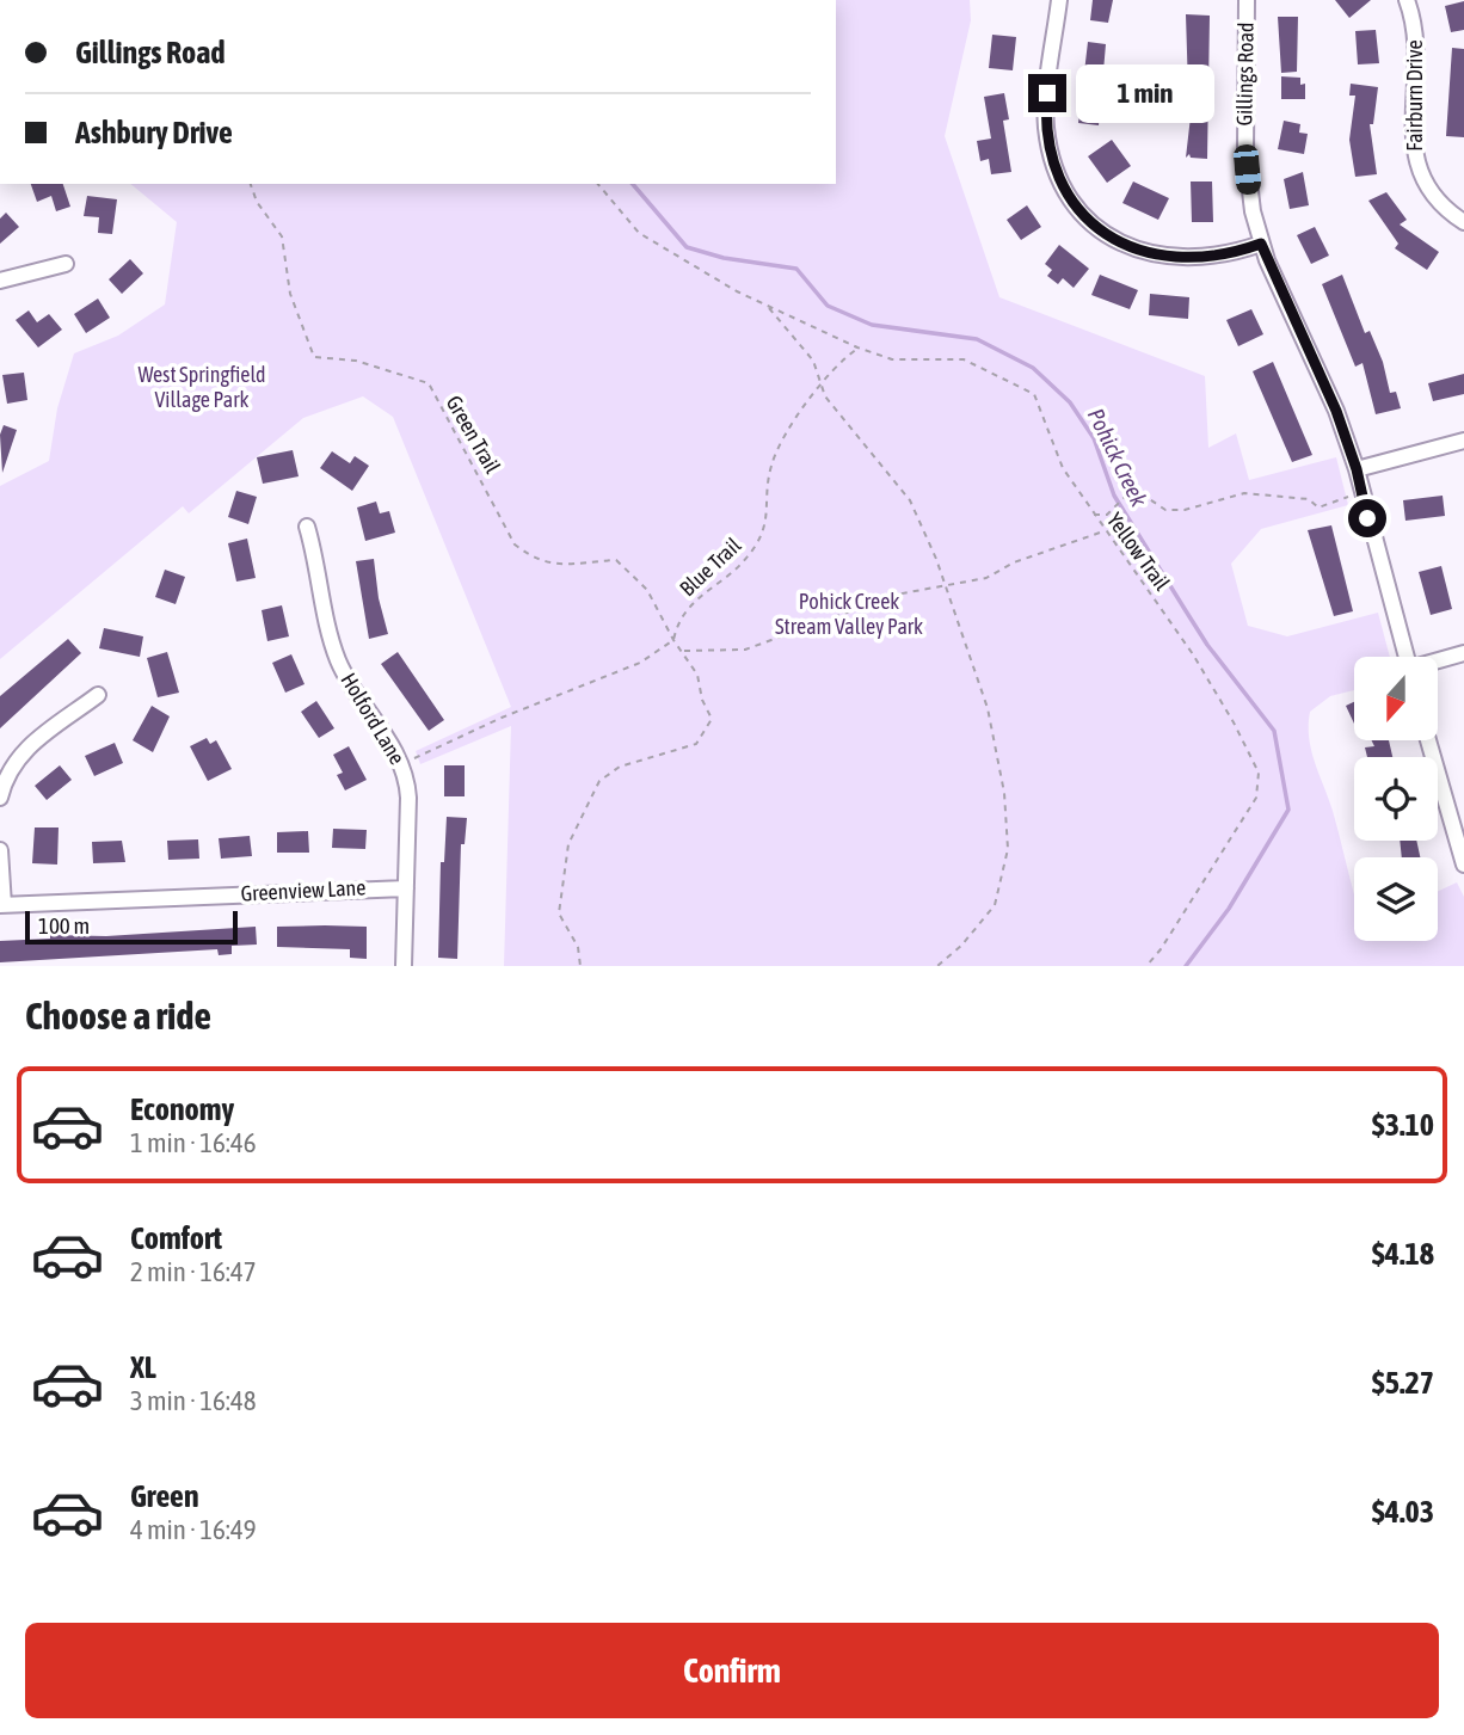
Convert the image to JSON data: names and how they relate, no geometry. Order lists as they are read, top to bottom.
{
  "streets": {
    "street": [
      "Gillings Road",
      "Fairburn Drive",
      "Holford Lane",
      "Greenview Lane"
    ],
    "path": ["Green Trail", "Yellow Trail", "Blue Trail"]
  },
  "crossings": [
    ["Green Trail", "Blue Trail"],
    ["Yellow Trail", "Blue Trail"],
    ["Blue Trail", "Holford Lane"],
    ["Holford Lane", "Greenview Lane"]
  ],
  "water": ["Pohick Creek"],
  "parks": ["West Springfield Village Park", "Pohick Creek Stream Valley Park"],
  "scale_bar": "100 m",
  "north": "bottom",
  "page": {
    "banner": ["Gillings Road", "Ashbury Drive"],
    "bubble": "1 min",
    "scale": "100 m",
    "heading": "Choose a ride",
    "list": [
      {
        "name": "Economy",
        "note": "1 min · 16:46",
        "value": "$3.10"
      },
      {
        "name": "Comfort",
        "note": "2 min · 16:47",
        "value": "$4.18"
      },
      {
        "name": "XL",
        "note": "3 min · 16:48",
        "value": "$5.27"
      },
      {
        "name": "Green",
        "note": "4 min · 16:49",
        "value": "$4.03"
      }
    ],
    "buttons": "Confirm"
  }
}
